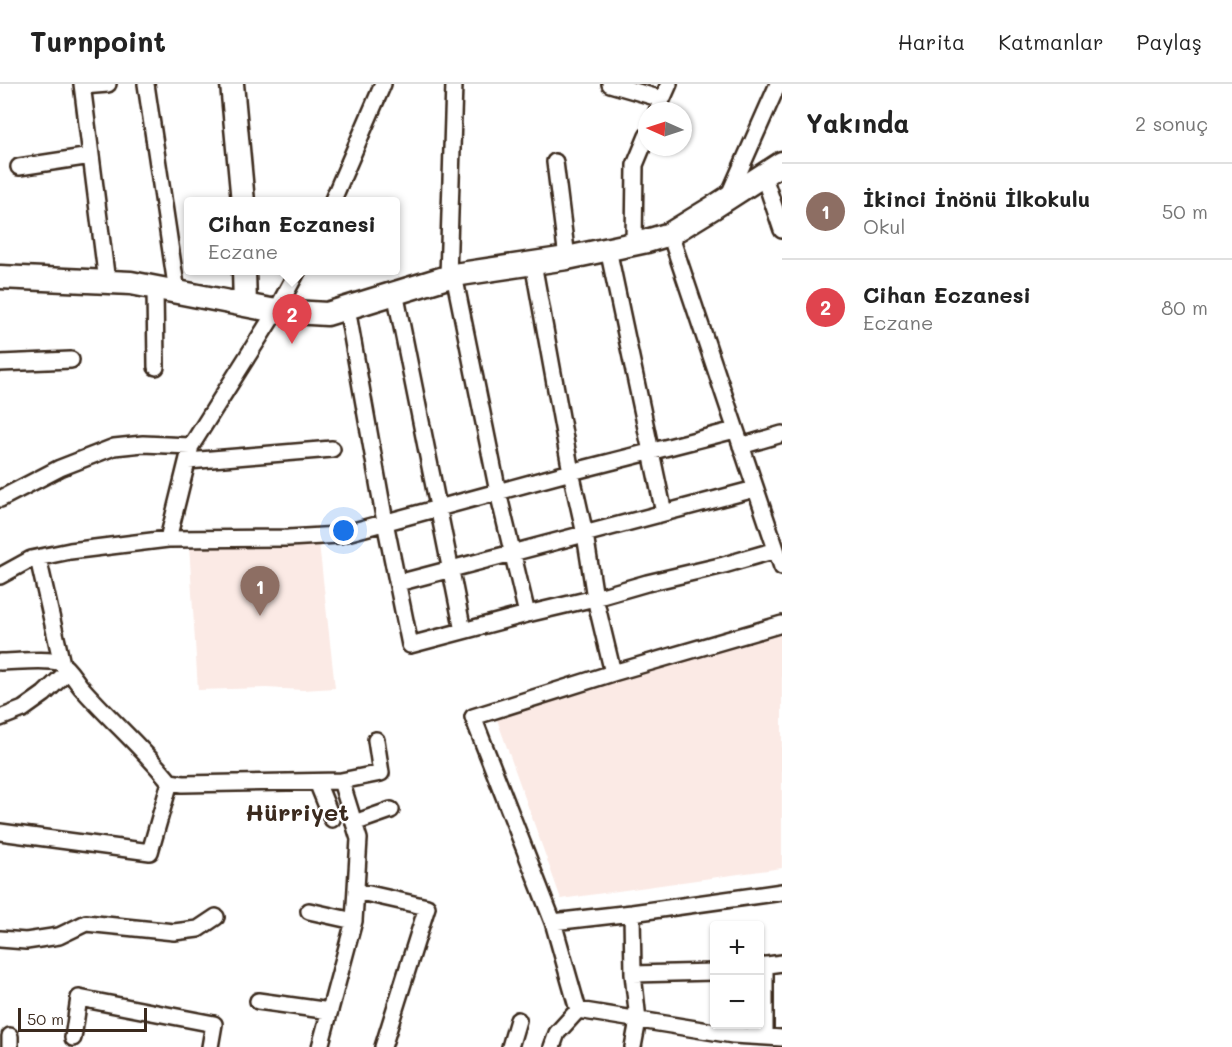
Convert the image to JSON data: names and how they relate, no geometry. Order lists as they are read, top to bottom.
{
  "districts": ["Hürriyet"],
  "scale_bar": "50 m",
  "north": "left",
  "page": {
    "header": "Turnpoint",
    "nav": ["Harita", "Katmanlar", "Paylaş"],
    "heading": ["Yakında", "2 sonuç"],
    "list": [
      {
        "mark": "1",
        "name": "İkinci İnönü İlkokulu",
        "note": "Okul",
        "value": "50 m"
      },
      {
        "mark": "2",
        "name": "Cihan Eczanesi",
        "note": "Eczane",
        "value": "80 m"
      }
    ],
    "popup": ["Cihan Eczanesi", "Eczane"],
    "pins": ["2", "1"],
    "map_buttons": ["+", "−"],
    "scale": "50 m"
  }
}
